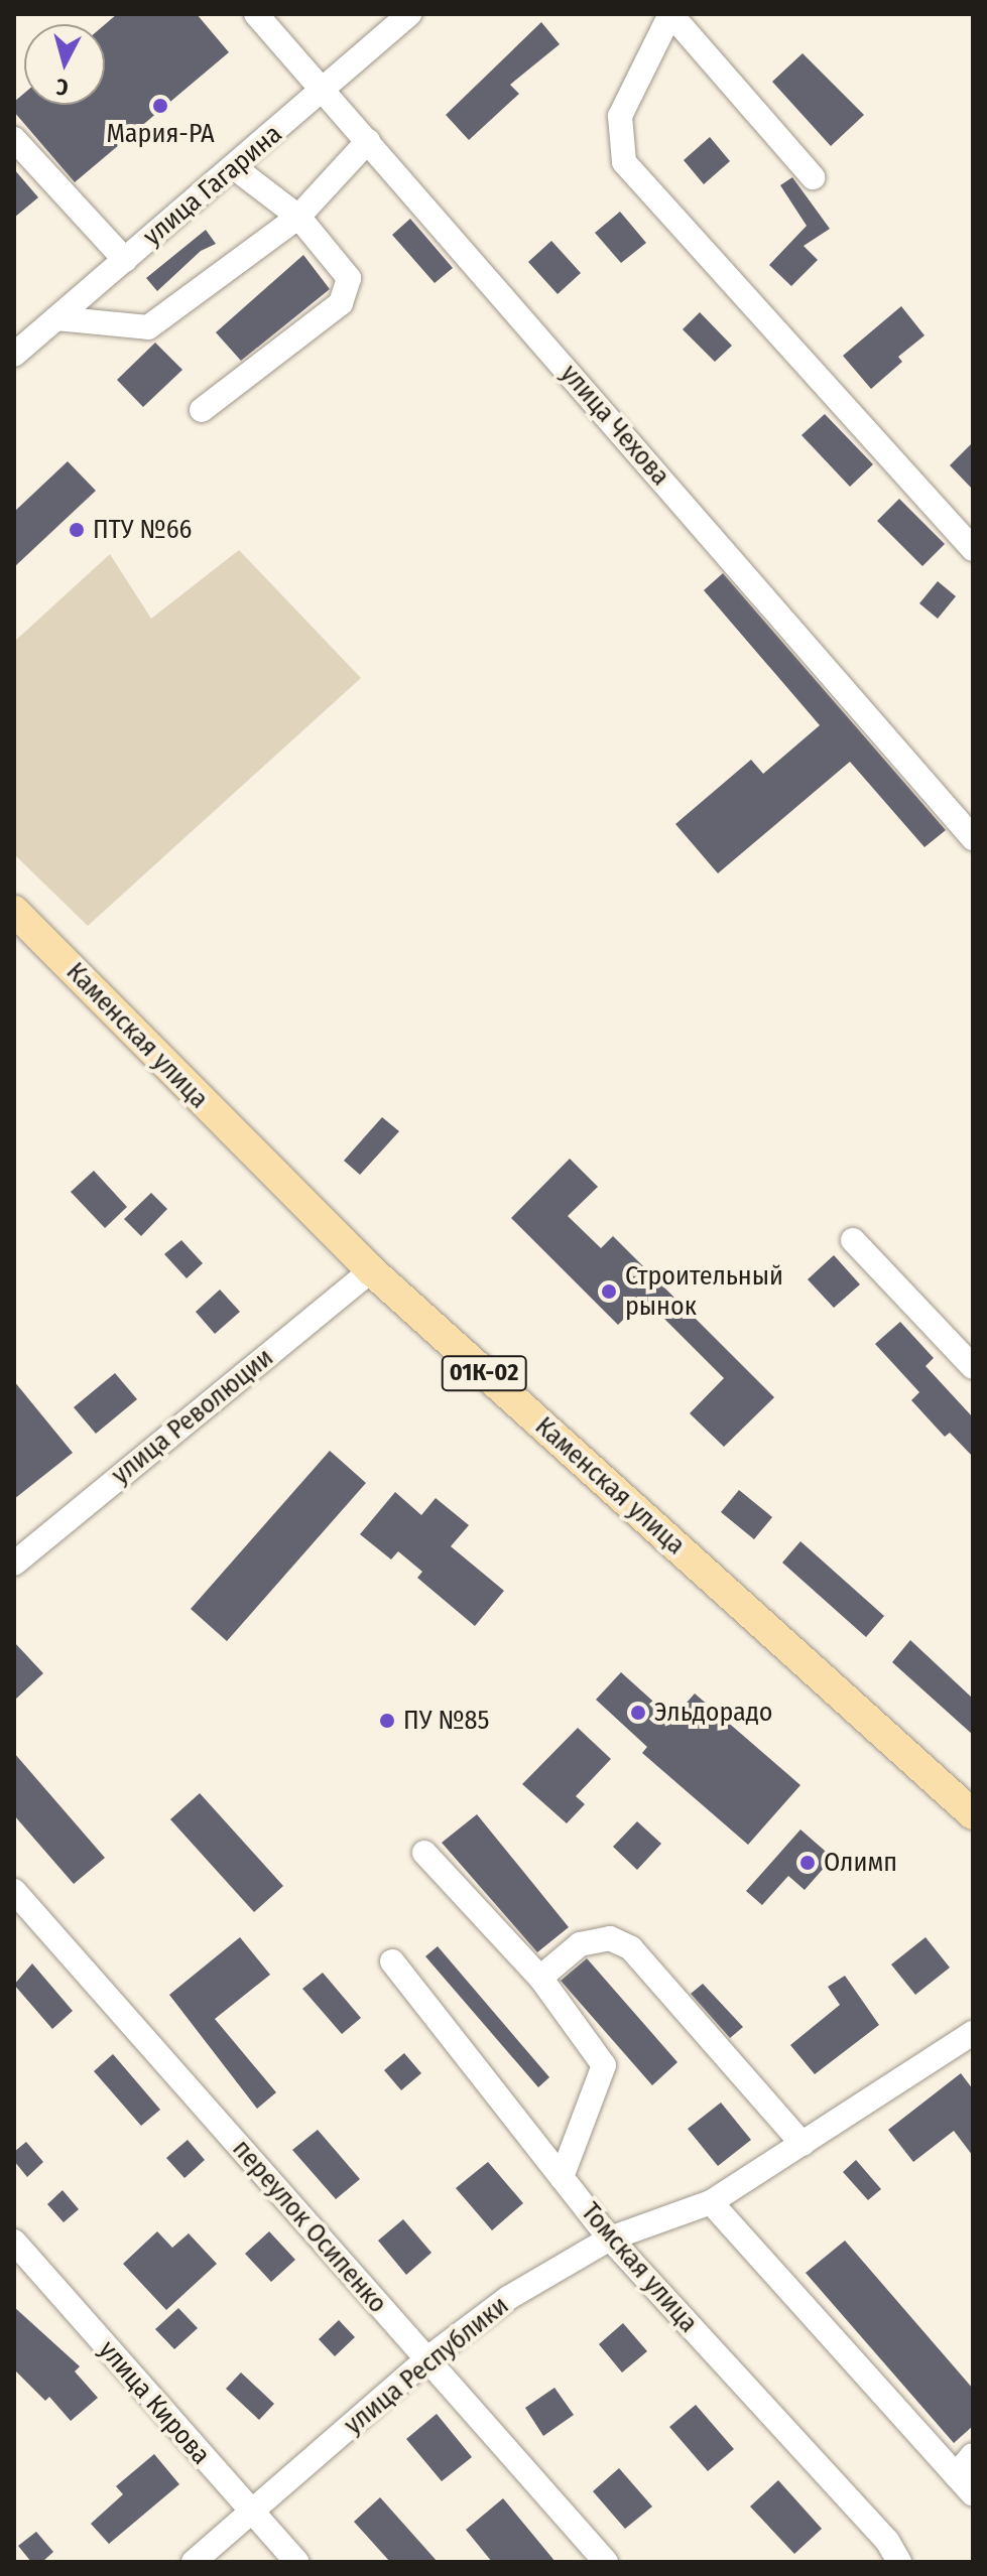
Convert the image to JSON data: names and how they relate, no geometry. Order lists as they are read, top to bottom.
{
  "streets": {
    "main road": ["Каменская улица", "01К-02"],
    "street": [
      "улица Гагарина",
      "улица Чехова",
      "улица Революции",
      "переулок Осипенко",
      "Томская улица",
      "улица Республики",
      "улица Кирова"
    ]
  },
  "crossings": [
    ["улица Гагарина", "улица Чехова"],
    ["Каменская улица", "улица Революции"],
    ["переулок Осипенко", "улица Республики"],
    ["Томская улица", "улица Республики"],
    ["улица Республики", "улица Кирова"]
  ],
  "places": [
    "Мария-РА",
    "ПТУ №66",
    "Строительный рынок",
    "Эльдорадо",
    "ПУ №85",
    "Олимп"
  ],
  "north": "bottom"
}
